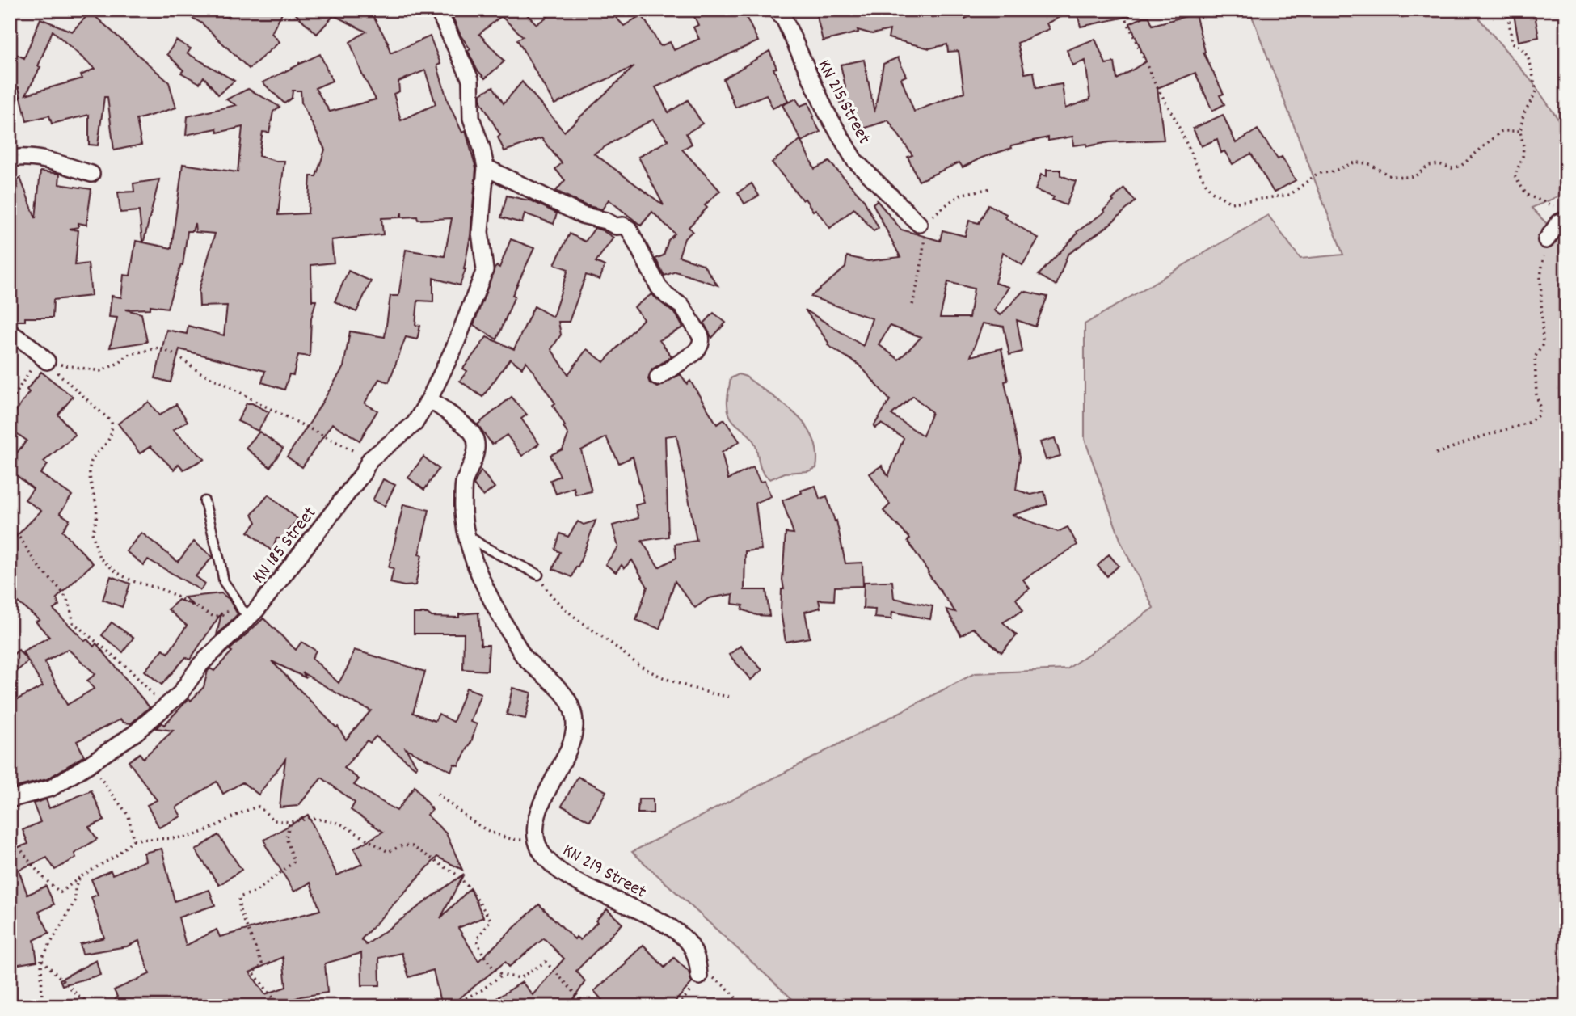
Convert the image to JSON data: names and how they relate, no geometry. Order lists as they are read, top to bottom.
{
  "streets": {
    "street": ["KN 215 Street", "KN 185 Street", "KN 219 Street"]
  }
}
